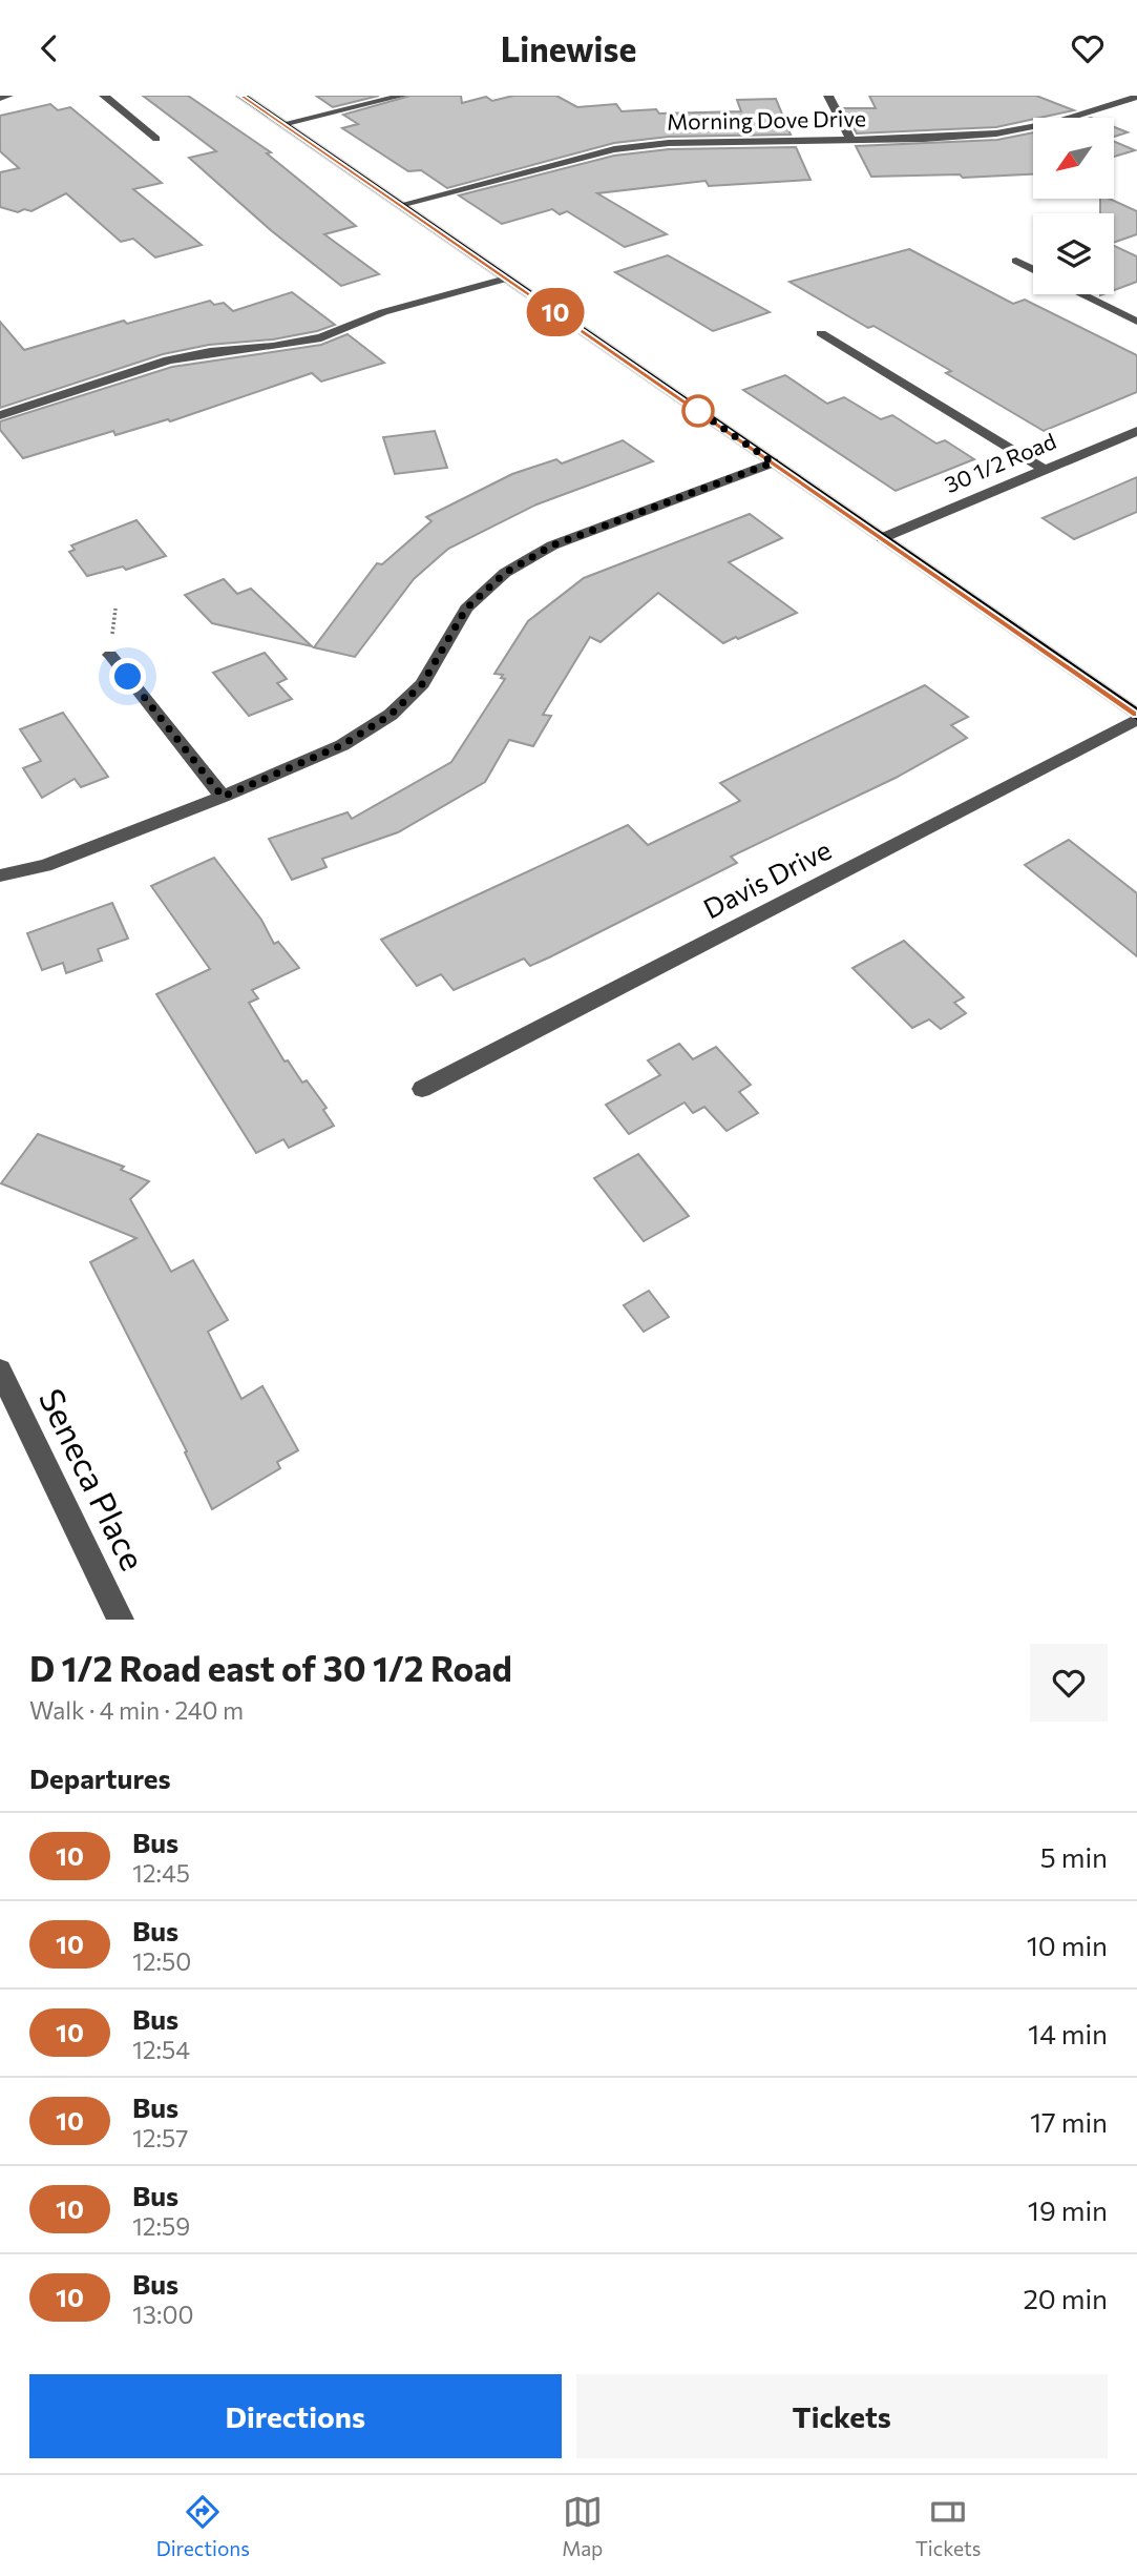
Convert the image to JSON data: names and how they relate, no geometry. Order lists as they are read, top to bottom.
{
  "streets": {
    "street": [
      "Morning Dove Drive",
      "30 1/2 Road",
      "Davis Drive",
      "Seneca Place"
    ]
  },
  "lines": ["bus line 10"],
  "north": "bottom left",
  "page": {
    "header": "Linewise",
    "on_map": "10",
    "heading": [
      ["D 1/2 Road east of 30 1/2 Road", "Walk · 4 min · 240 m"],
      "Departures"
    ],
    "list": [
      {
        "mark": "10",
        "name": "Bus",
        "note": "12:45",
        "value": "5 min"
      },
      {
        "mark": "10",
        "name": "Bus",
        "note": "12:50",
        "value": "10 min"
      },
      {
        "mark": "10",
        "name": "Bus",
        "note": "12:54",
        "value": "14 min"
      },
      {
        "mark": "10",
        "name": "Bus",
        "note": "12:57",
        "value": "17 min"
      },
      {
        "mark": "10",
        "name": "Bus",
        "note": "12:59",
        "value": "19 min"
      },
      {
        "mark": "10",
        "name": "Bus",
        "note": "13:00",
        "value": "20 min"
      }
    ],
    "buttons": ["Directions", "Tickets"],
    "tabs": ["Directions", "Map", "Tickets"]
  }
}
